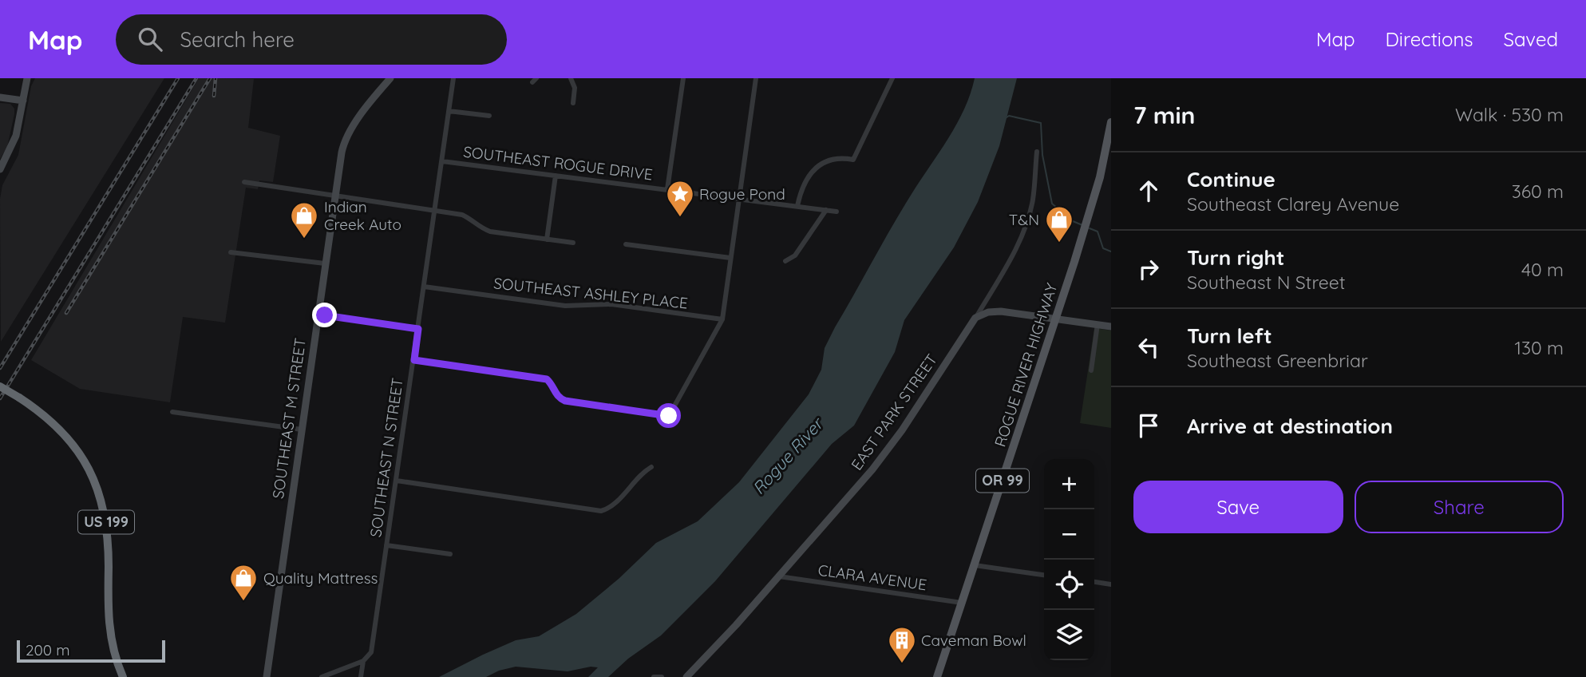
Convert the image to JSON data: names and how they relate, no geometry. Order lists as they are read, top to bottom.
{
  "streets": {
    "highway": ["US 199"],
    "main road": ["ROGUE RIVER HIGHWAY", "OR 99"],
    "street": [
      "SOUTHEAST ROGUE DRIVE",
      "SOUTHEAST ASHLEY PLACE",
      "EAST PARK STREET",
      "SOUTHEAST M STREET",
      "SOUTHEAST N STREET",
      "CLARA AVENUE"
    ]
  },
  "crossings": [
    ["SOUTHEAST ROGUE DRIVE", "SOUTHEAST N STREET"],
    ["SOUTHEAST ASHLEY PLACE", "SOUTHEAST N STREET"],
    ["ROGUE RIVER HIGHWAY", "CLARA AVENUE"],
    ["EAST PARK STREET", "CLARA AVENUE"]
  ],
  "water": ["Rogue River"],
  "places": {
    "place": ["Rogue Pond"],
    "shop": ["Indian Creek Auto", "T&N", "Quality Mattress"],
    "building": ["Caveman Bowl"]
  },
  "scale_bar": "200 m",
  "page": {
    "header": "Map",
    "search": "Search here",
    "nav": ["Map", "Directions", "Saved"],
    "heading": ["7 min", "Walk · 530 m"],
    "list": [
      ["Continue", "Southeast Clarey Avenue", "360 m"],
      ["Turn right", "Southeast N Street", "40 m"],
      ["Turn left", "Southeast Greenbriar", "130 m"],
      "Arrive at destination"
    ],
    "map_buttons": ["+", "−"],
    "buttons": ["Save", "Share"],
    "scale": "200 m"
  }
}
